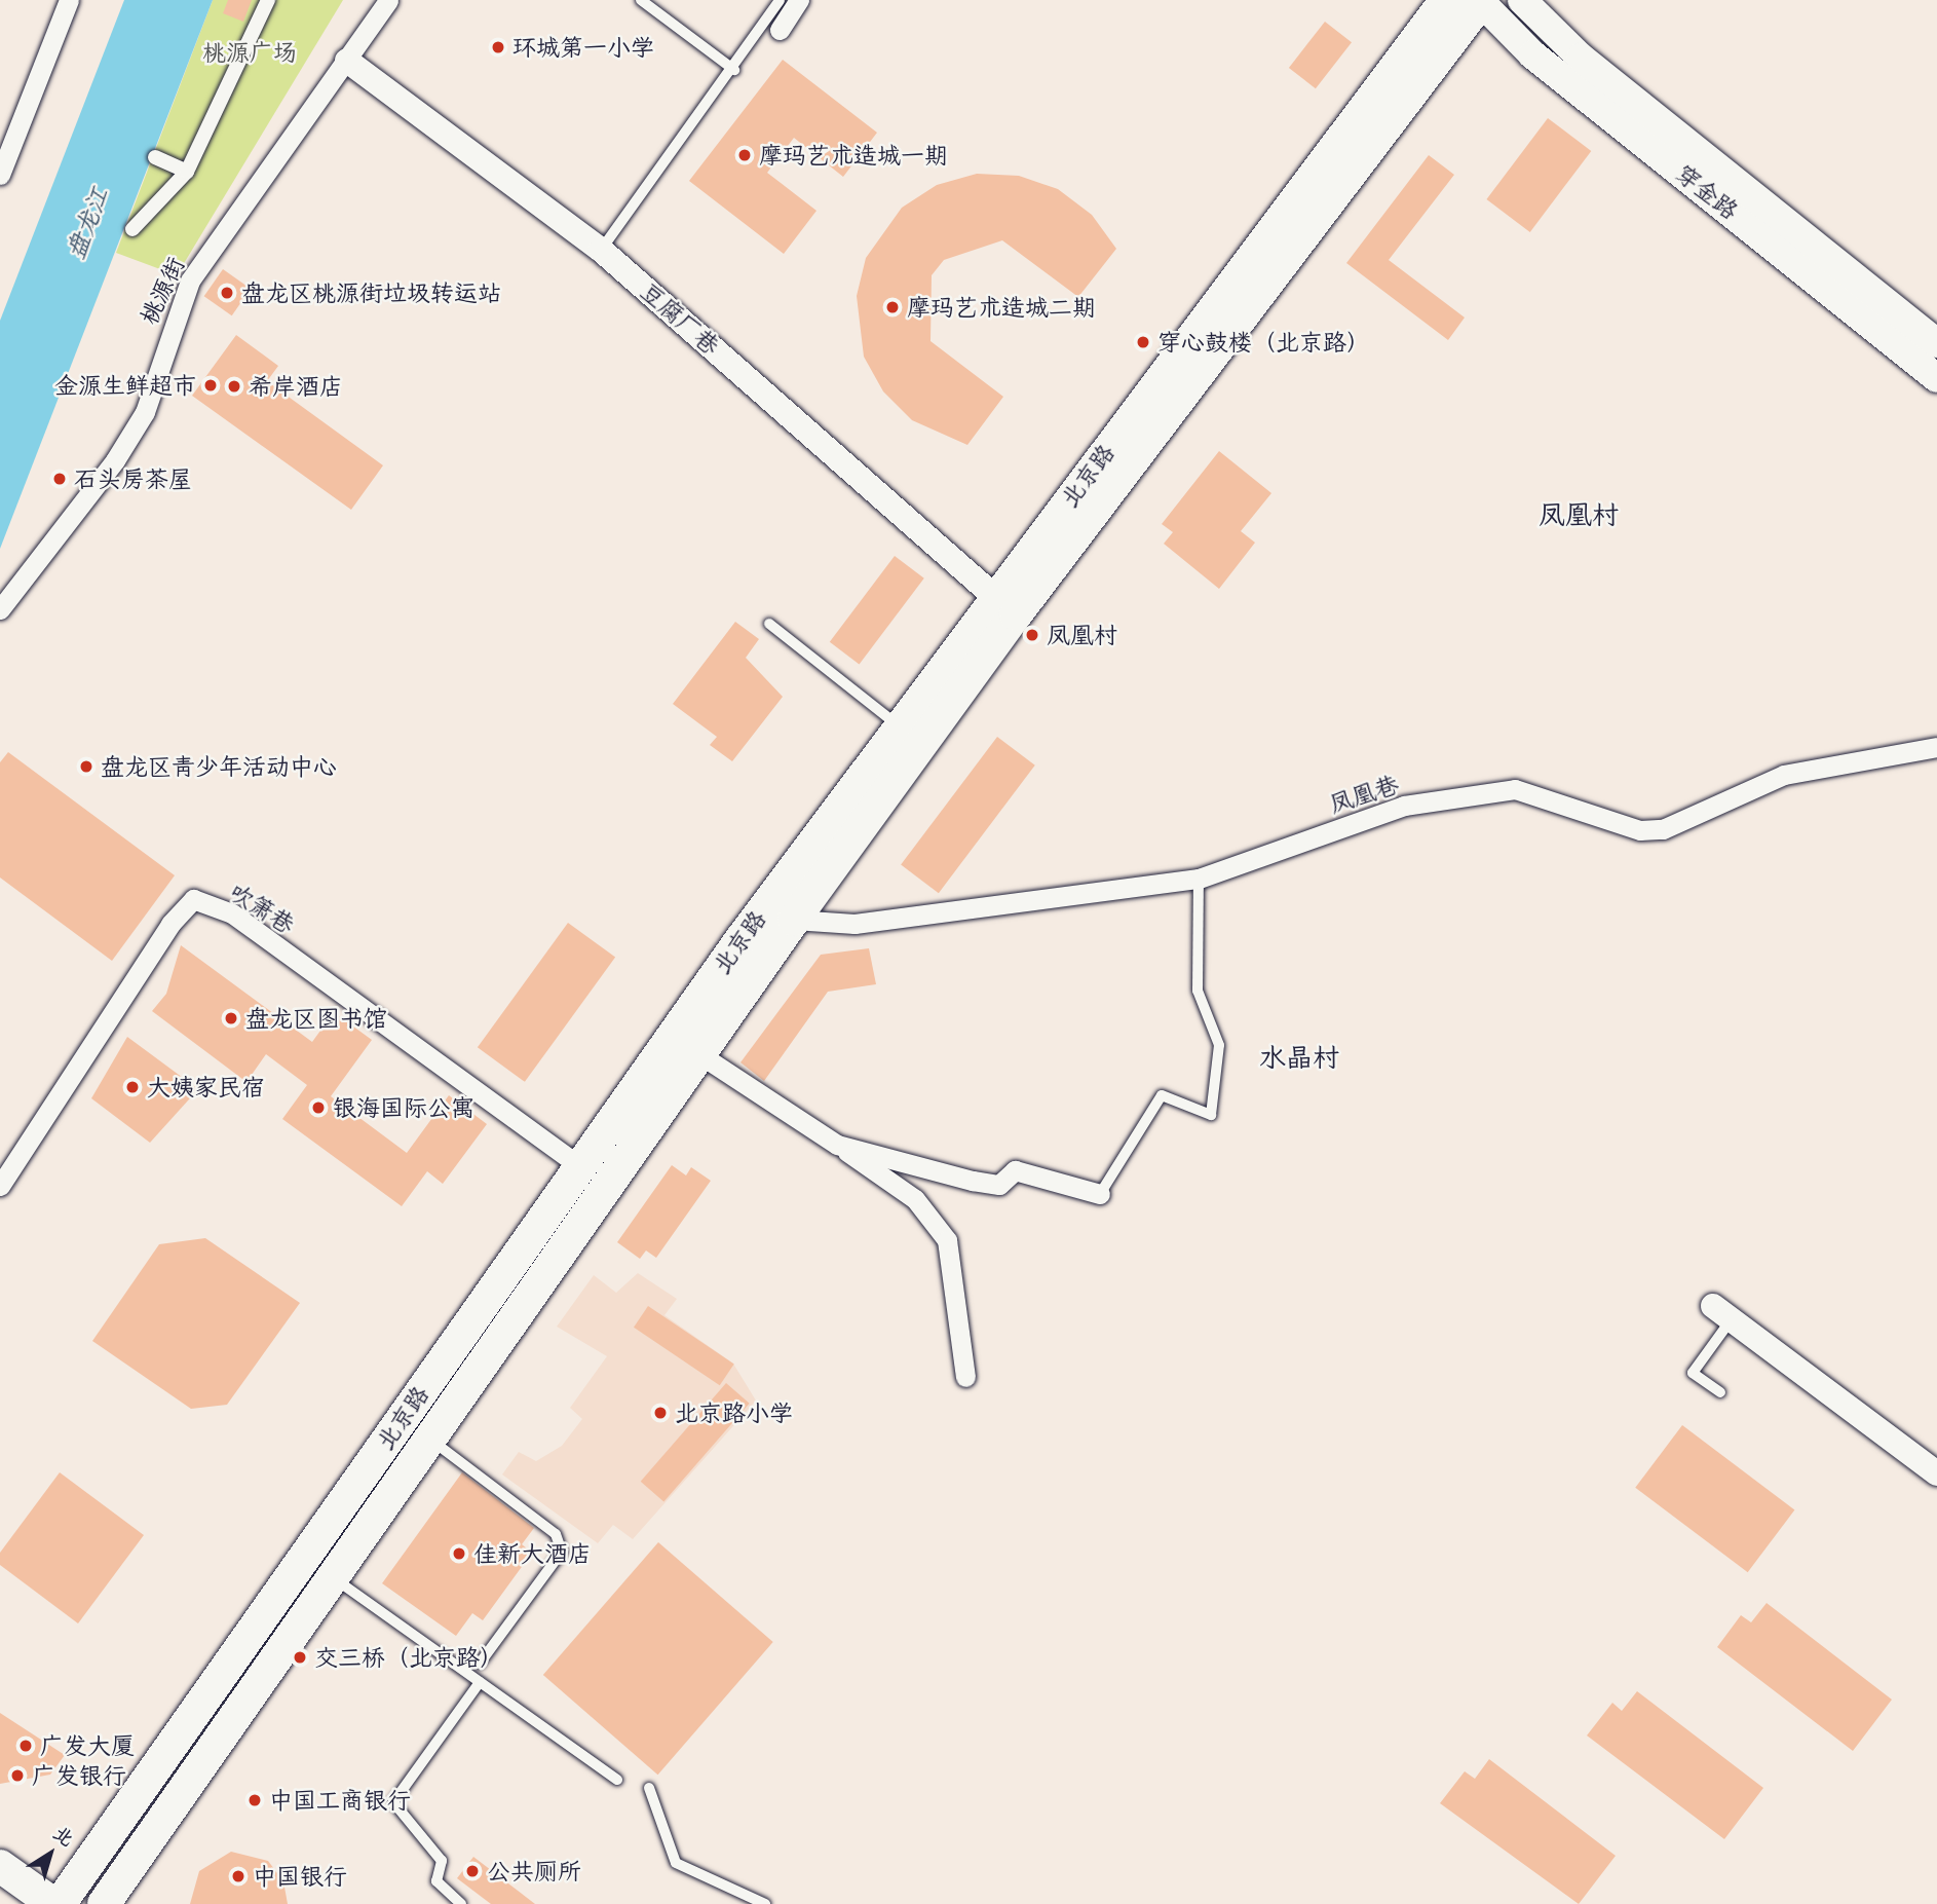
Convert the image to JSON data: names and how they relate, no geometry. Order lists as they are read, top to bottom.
{
  "streets": {
    "main road": ["穿金路", "北京路"],
    "street": [
      "桃源街",
      "豆腐厂巷",
      "凤凰巷",
      "吹箫巷"
    ]
  },
  "crossings": [
    ["穿金路", "北京路"],
    ["桃源街", "豆腐厂巷"],
    ["豆腐厂巷", "北京路"],
    ["北京路", "凤凰巷"],
    ["北京路", "吹箫巷"]
  ],
  "districts": ["凤凰村", "水晶村"],
  "water": ["盘龙江"],
  "parks": ["桃源广场"],
  "places": [
    "环城第一小学",
    "摩玛艺术造城一期",
    "盘龙区桃源街垃圾转运站",
    "摩玛艺术造城二期",
    "穿心鼓楼（北京路）",
    "金源生鲜超市",
    "希岸酒店",
    "石头房茶屋",
    "凤凰村",
    "盘龙区青少年活动中心",
    "盘龙区图书馆",
    "大姨家民宿",
    "银海国际公寓",
    "北京路小学",
    "佳新大酒店",
    "交三桥（北京路）",
    "广发大厦",
    "广发银行",
    "中国工商银行",
    "公共厕所",
    "中国银行"
  ],
  "north": "top right"
}
